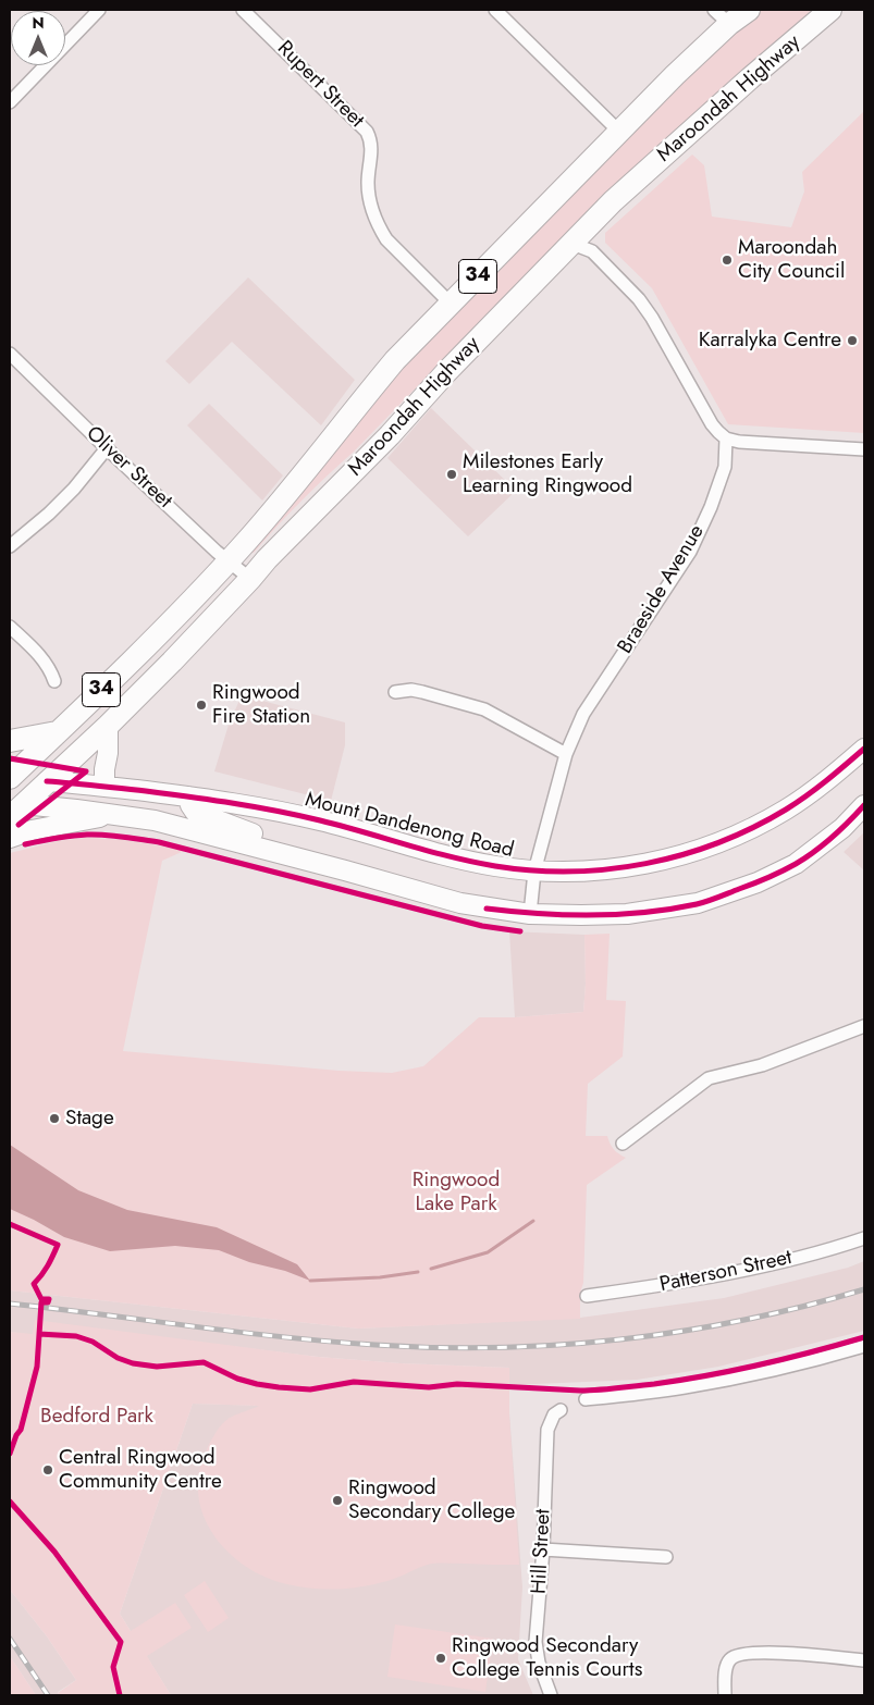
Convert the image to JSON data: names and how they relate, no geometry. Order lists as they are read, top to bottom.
{
  "streets": {
    "highway": ["Maroondah Highway", "34"],
    "main road": ["Mount Dandenong Road"],
    "street": [
      "Rupert Street",
      "Oliver Street",
      "Braeside Avenue",
      "Patterson Street",
      "Hill Street"
    ]
  },
  "crossings": [
    ["Rupert Street", "Maroondah Highway"],
    ["Maroondah Highway", "Oliver Street"],
    ["Maroondah Highway", "Mount Dandenong Road"],
    ["Braeside Avenue", "Mount Dandenong Road"]
  ],
  "parks": ["Ringwood Lake Park", "Bedford Park"],
  "places": [
    "Maroondah City Council",
    "Karralyka Centre",
    "Milestones Early Learning Ringwood",
    "Ringwood Fire Station",
    "Stage",
    "Central Ringwood Community Centre",
    "Ringwood Secondary College",
    "Ringwood Secondary College Tennis Courts"
  ],
  "north": "top"
}
